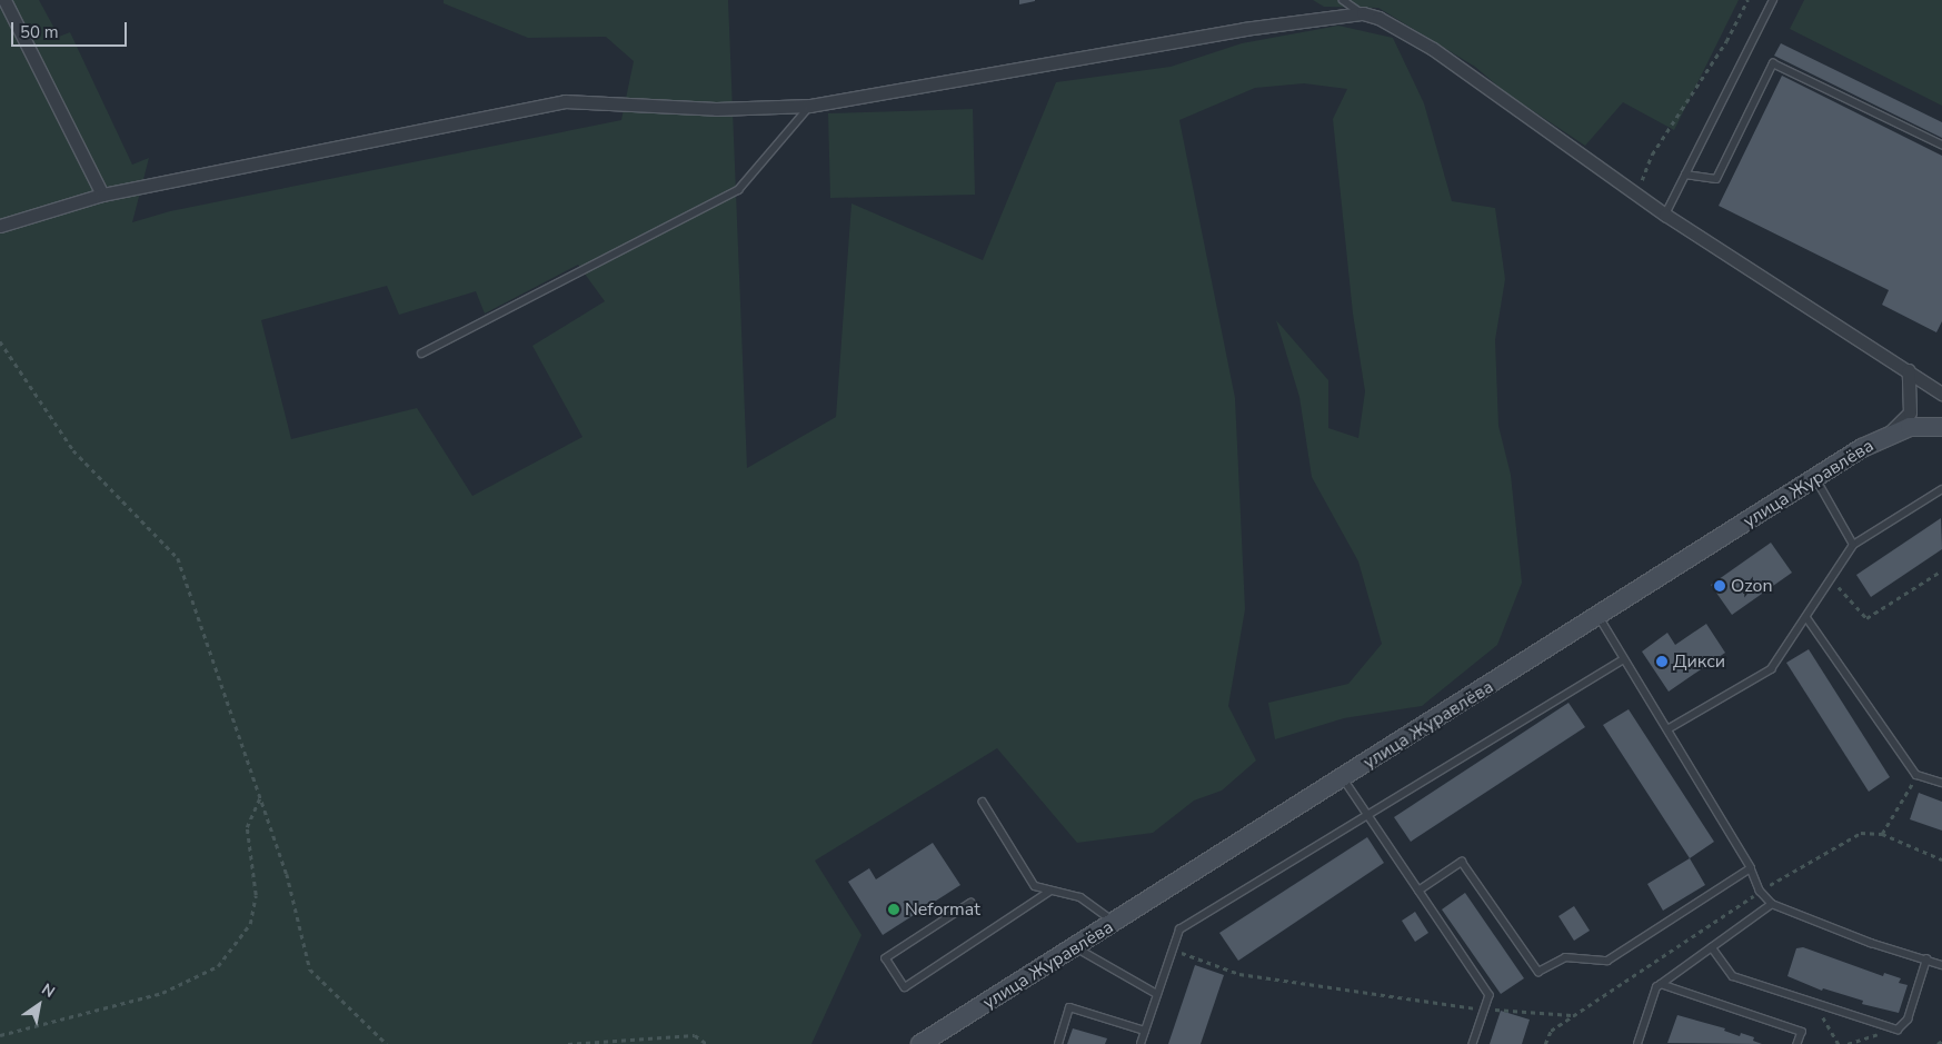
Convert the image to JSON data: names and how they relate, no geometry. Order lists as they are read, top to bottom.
{
  "streets": {
    "street": ["улица Журавлёва"]
  },
  "places": ["Ozon", "Дикси", "Neformat"],
  "scale_bar": "50 m",
  "north": "top right"
}
